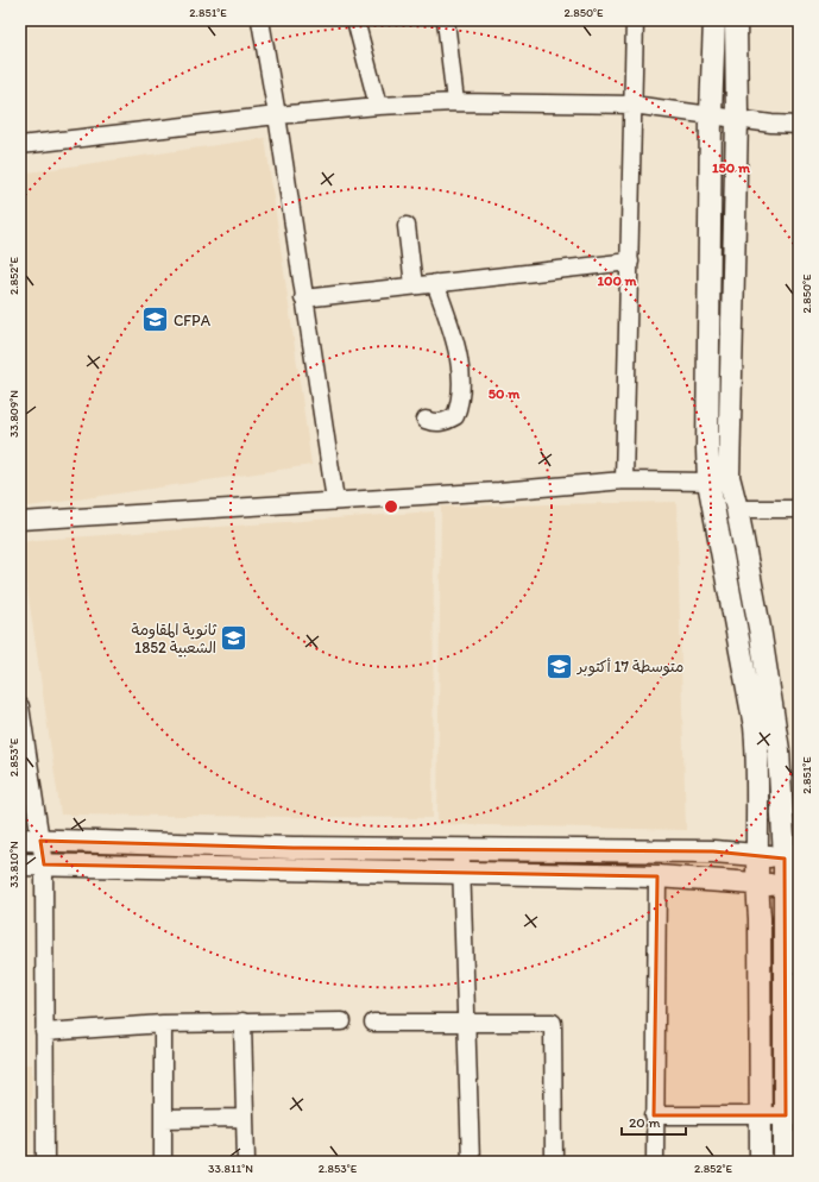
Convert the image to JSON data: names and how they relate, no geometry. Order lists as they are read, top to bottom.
{
  "places": {
    "school or university": ["CFPA", "ثانوية المقاومة الشعبية 1852", "متوسطة 17 أكتوبر"]
  },
  "scale_bar": "20 m",
  "coordinates": [
    "2.851°E",
    "2.850°E",
    "2.852°E",
    "33.809°N",
    "2.853°E",
    "33.810°N",
    "33.811°N"
  ],
  "rings": ["150 m", "100 m", "50 m"]
}
